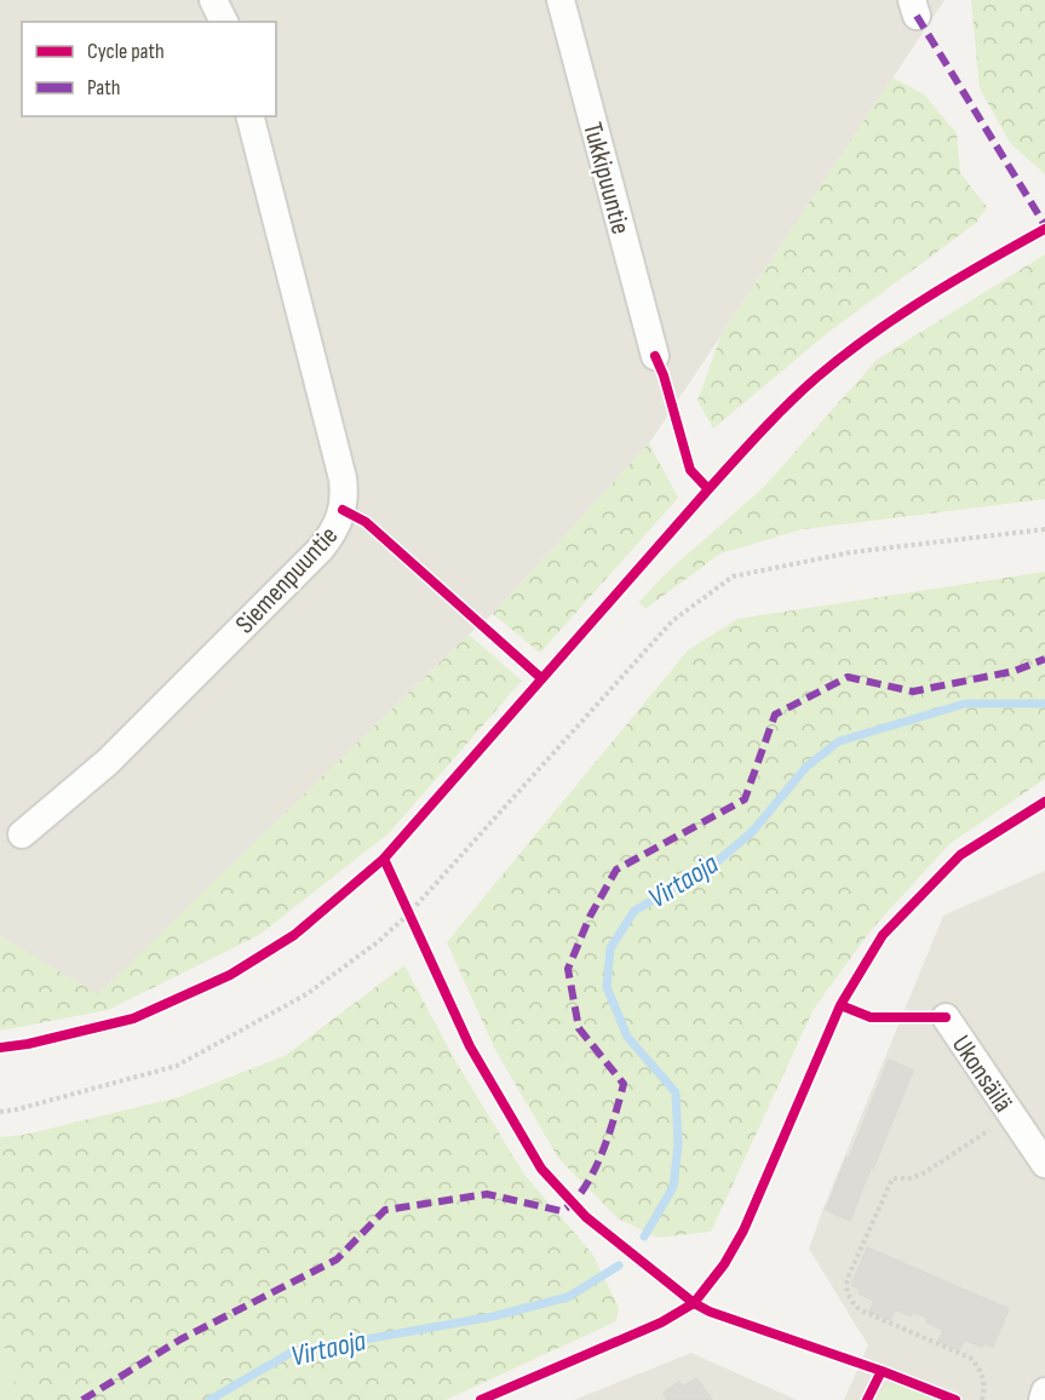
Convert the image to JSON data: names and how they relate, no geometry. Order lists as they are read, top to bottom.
{
  "streets": {
    "street": ["Tukkipuuntie", "Siemenpuuntie", "Ukonsäilä"]
  },
  "water": ["Virtaoja"],
  "legend": ["Cycle path", "Path"]
}
